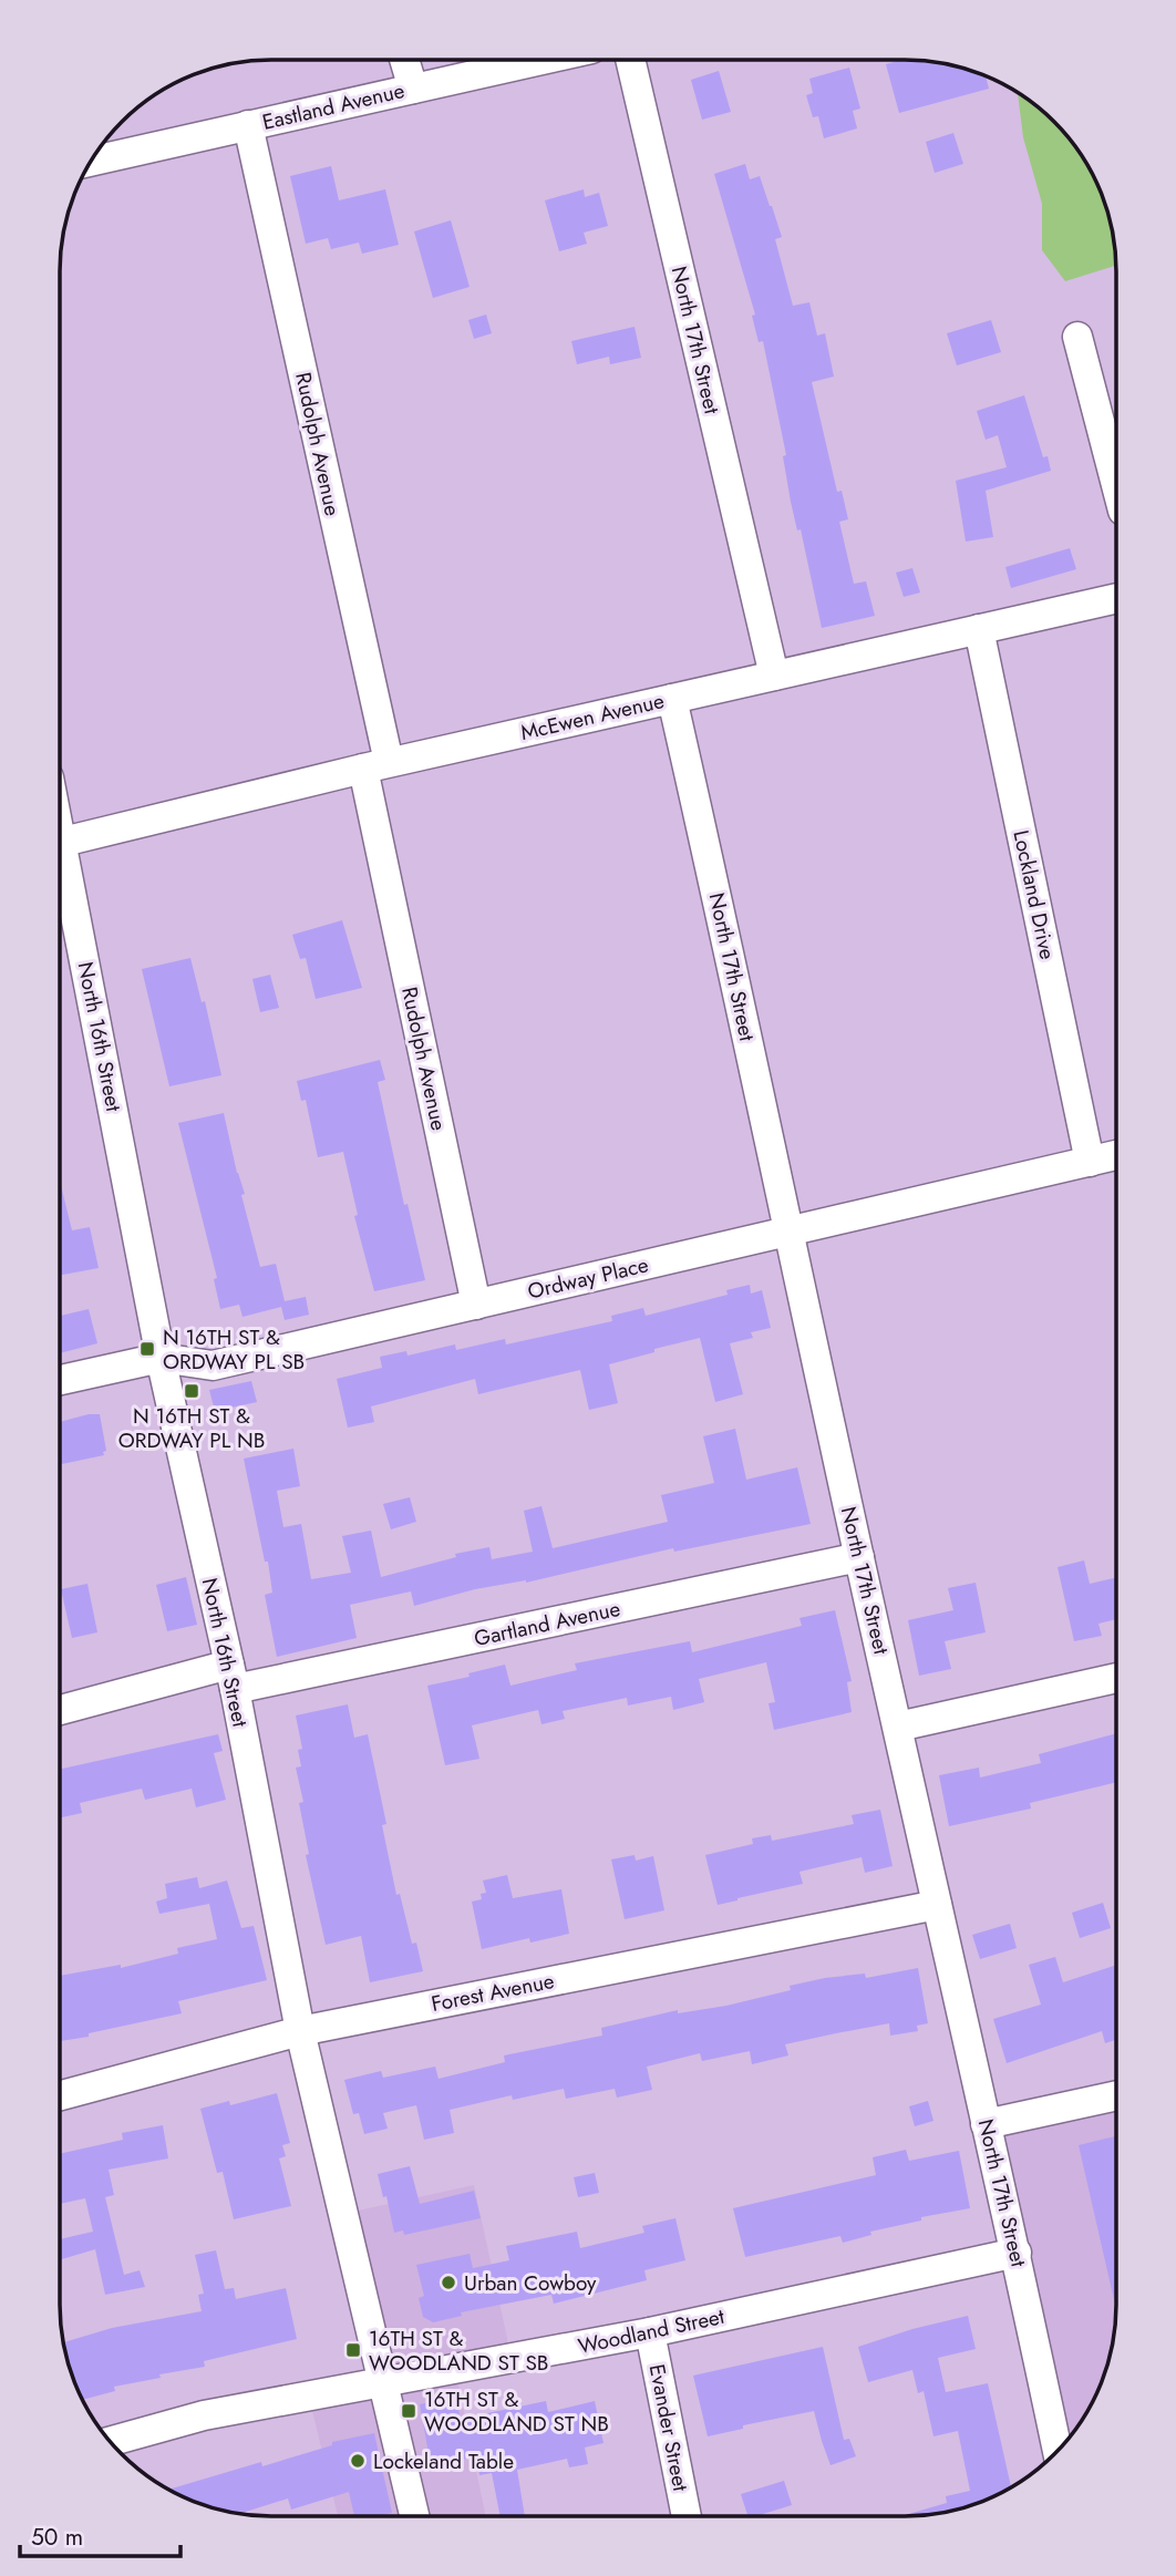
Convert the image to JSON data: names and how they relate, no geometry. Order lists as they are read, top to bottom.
{
  "streets": {
    "street": [
      "Eastland Avenue",
      "North 17th Street",
      "Rudolph Avenue",
      "McEwen Avenue",
      "Lockland Drive",
      "North 16th Street",
      "Ordway Place",
      "Gartland Avenue",
      "Forest Avenue",
      "Woodland Street",
      "Evander Street"
    ]
  },
  "crossings": [
    ["Eastland Avenue", "Rudolph Avenue"],
    ["North 17th Street", "McEwen Avenue"],
    ["North 17th Street", "Ordway Place"],
    ["North 17th Street", "Gartland Avenue"],
    ["North 17th Street", "Forest Avenue"],
    ["North 17th Street", "Woodland Street"],
    ["Rudolph Avenue", "McEwen Avenue"],
    ["Rudolph Avenue", "Ordway Place"],
    ["McEwen Avenue", "Lockland Drive"],
    ["McEwen Avenue", "North 16th Street"],
    ["Lockland Drive", "Ordway Place"],
    ["North 16th Street", "Ordway Place"],
    ["North 16th Street", "Gartland Avenue"],
    ["North 16th Street", "Forest Avenue"],
    ["North 16th Street", "Woodland Street"],
    ["Woodland Street", "Evander Street"]
  ],
  "places": {
    "transit": [
      "N 16TH ST & ORDWAY PL SB",
      "N 16TH ST & ORDWAY PL NB",
      "16TH ST & WOODLAND ST SB",
      "16TH ST & WOODLAND ST NB"
    ],
    "other": ["Urban Cowboy", "Lockeland Table"]
  },
  "scale_bar": "50 m"
}
